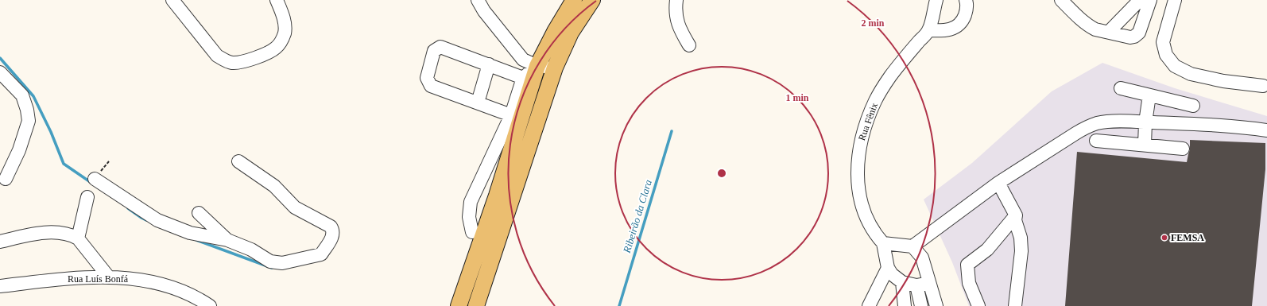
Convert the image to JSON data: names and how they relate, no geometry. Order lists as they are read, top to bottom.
{
  "streets": {
    "street": ["Rua Fênix", "Rua Luís Bonfá"]
  },
  "water": ["Ribeirão da Clara"],
  "places": ["FEMSA"],
  "rings": ["2 min", "1 min"]
}
